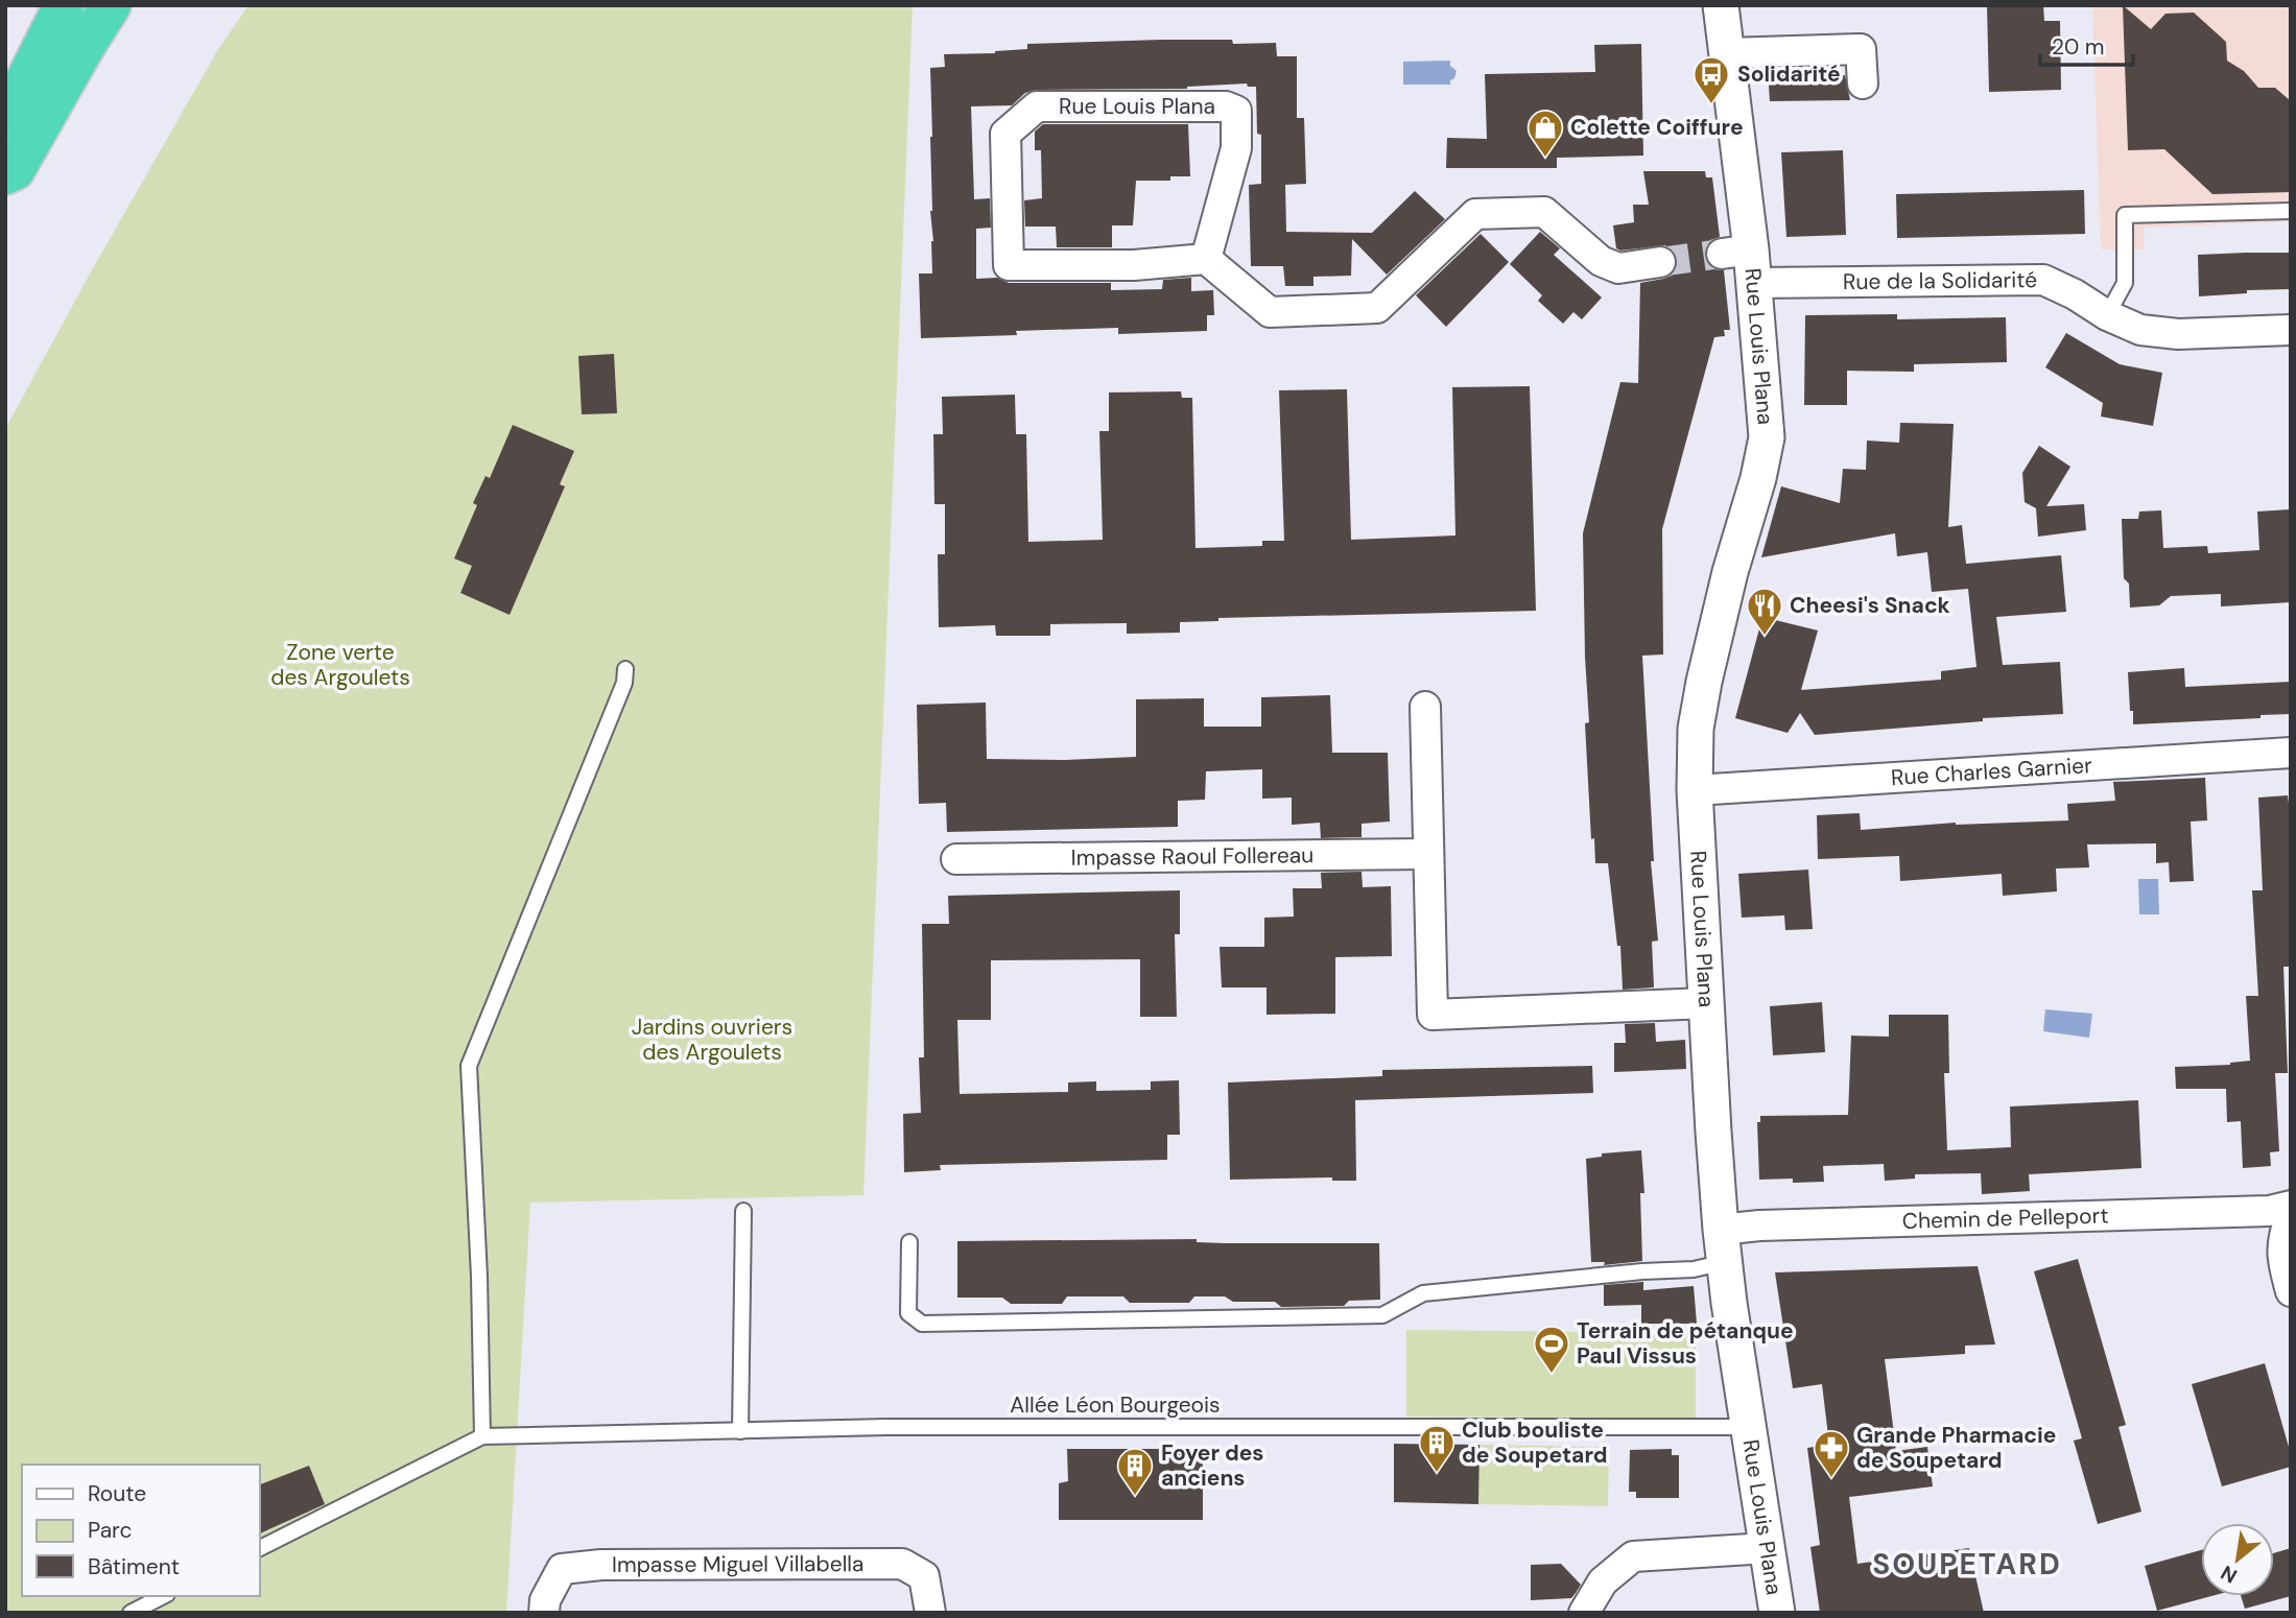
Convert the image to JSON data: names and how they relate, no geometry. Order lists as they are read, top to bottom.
{
  "streets": {
    "street": [
      "Rue Louis Plana",
      "Rue de la Solidarité",
      "Rue Charles Garnier",
      "Impasse Raoul Follereau",
      "Chemin de Pelleport",
      "Impasse Miguel Villabella"
    ],
    "lane": ["Allée Léon Bourgeois"]
  },
  "crossings": [
    ["Rue Louis Plana", "Rue de la Solidarité"],
    ["Rue Louis Plana", "Rue Charles Garnier"],
    ["Rue Louis Plana", "Chemin de Pelleport"],
    ["Rue Louis Plana", "Allée Léon Bourgeois"]
  ],
  "districts": ["SOUPETARD"],
  "parks": ["Zone verte des Argoulets", "Jardins ouvriers des Argoulets"],
  "places": {
    "bus stop": ["Solidarité"],
    "shop": ["Colette Coiffure"],
    "restaurant": ["Cheesi's Snack"],
    "sports": ["Terrain de pétanque Paul Vissus"],
    "building": ["Club bouliste de Soupetard", "Foyer des anciens"],
    "pharmacy": ["Grande Pharmacie de Soupetard"]
  },
  "legend": ["Route", "Parc", "Bâtiment"],
  "scale_bar": "20 m",
  "north": "bottom left"
}
